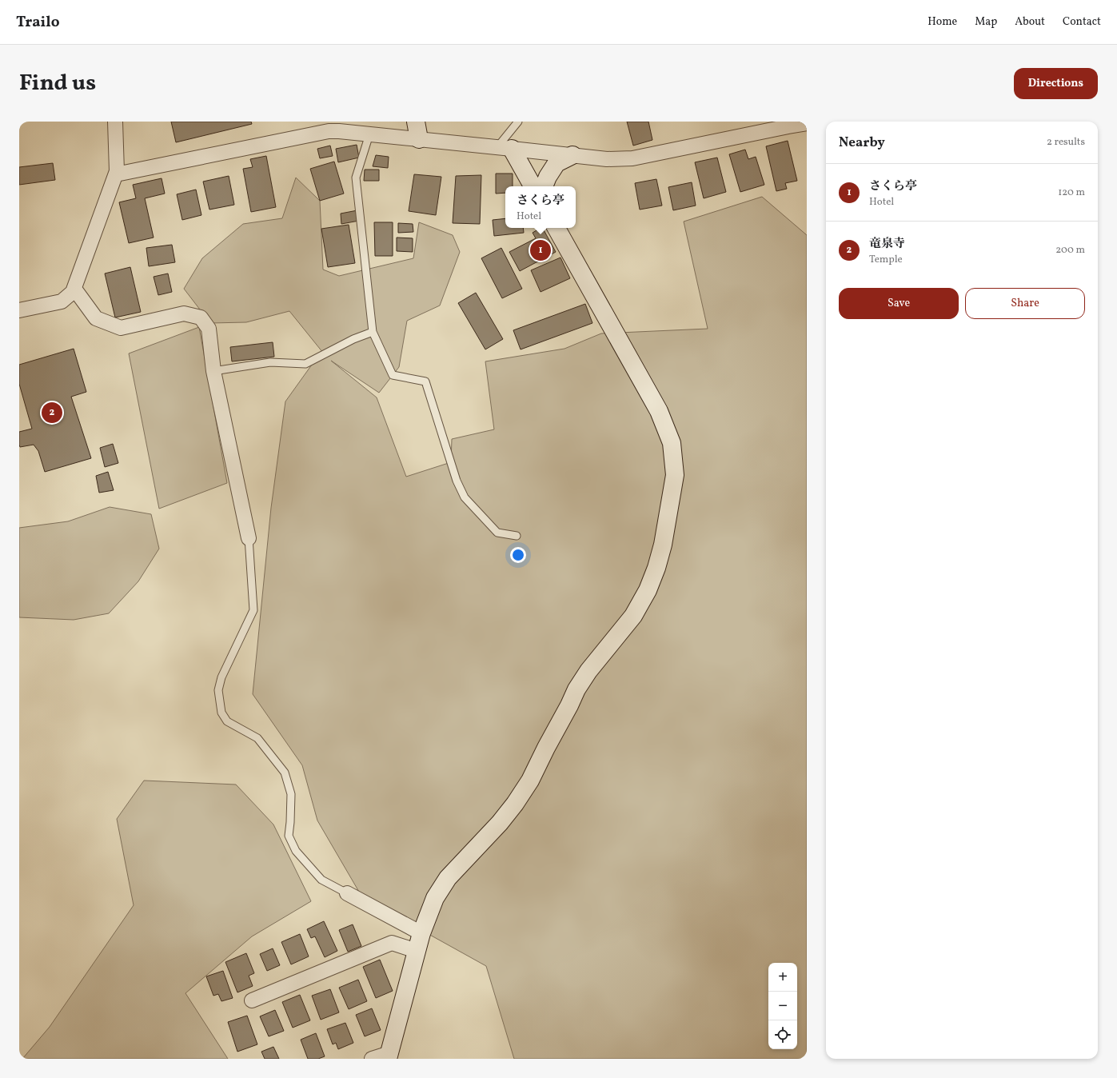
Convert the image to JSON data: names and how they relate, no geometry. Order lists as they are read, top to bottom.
{
  "page": {
    "header": "Trailo",
    "nav": [
      "Home",
      "Map",
      "About",
      "Contact"
    ],
    "title": "Find us",
    "buttons": [
      "Directions",
      ["Save", "Share"]
    ],
    "heading": ["Nearby", "2 results"],
    "list": [
      {
        "mark": "1",
        "name": "さくら亭",
        "note": "Hotel",
        "value": "120 m"
      },
      {
        "mark": "2",
        "name": "竜泉寺",
        "note": "Temple",
        "value": "200 m"
      }
    ],
    "popup": ["さくら亭", "Hotel"],
    "pins": ["1", "2"],
    "map_buttons": ["+", "−"]
  }
}
